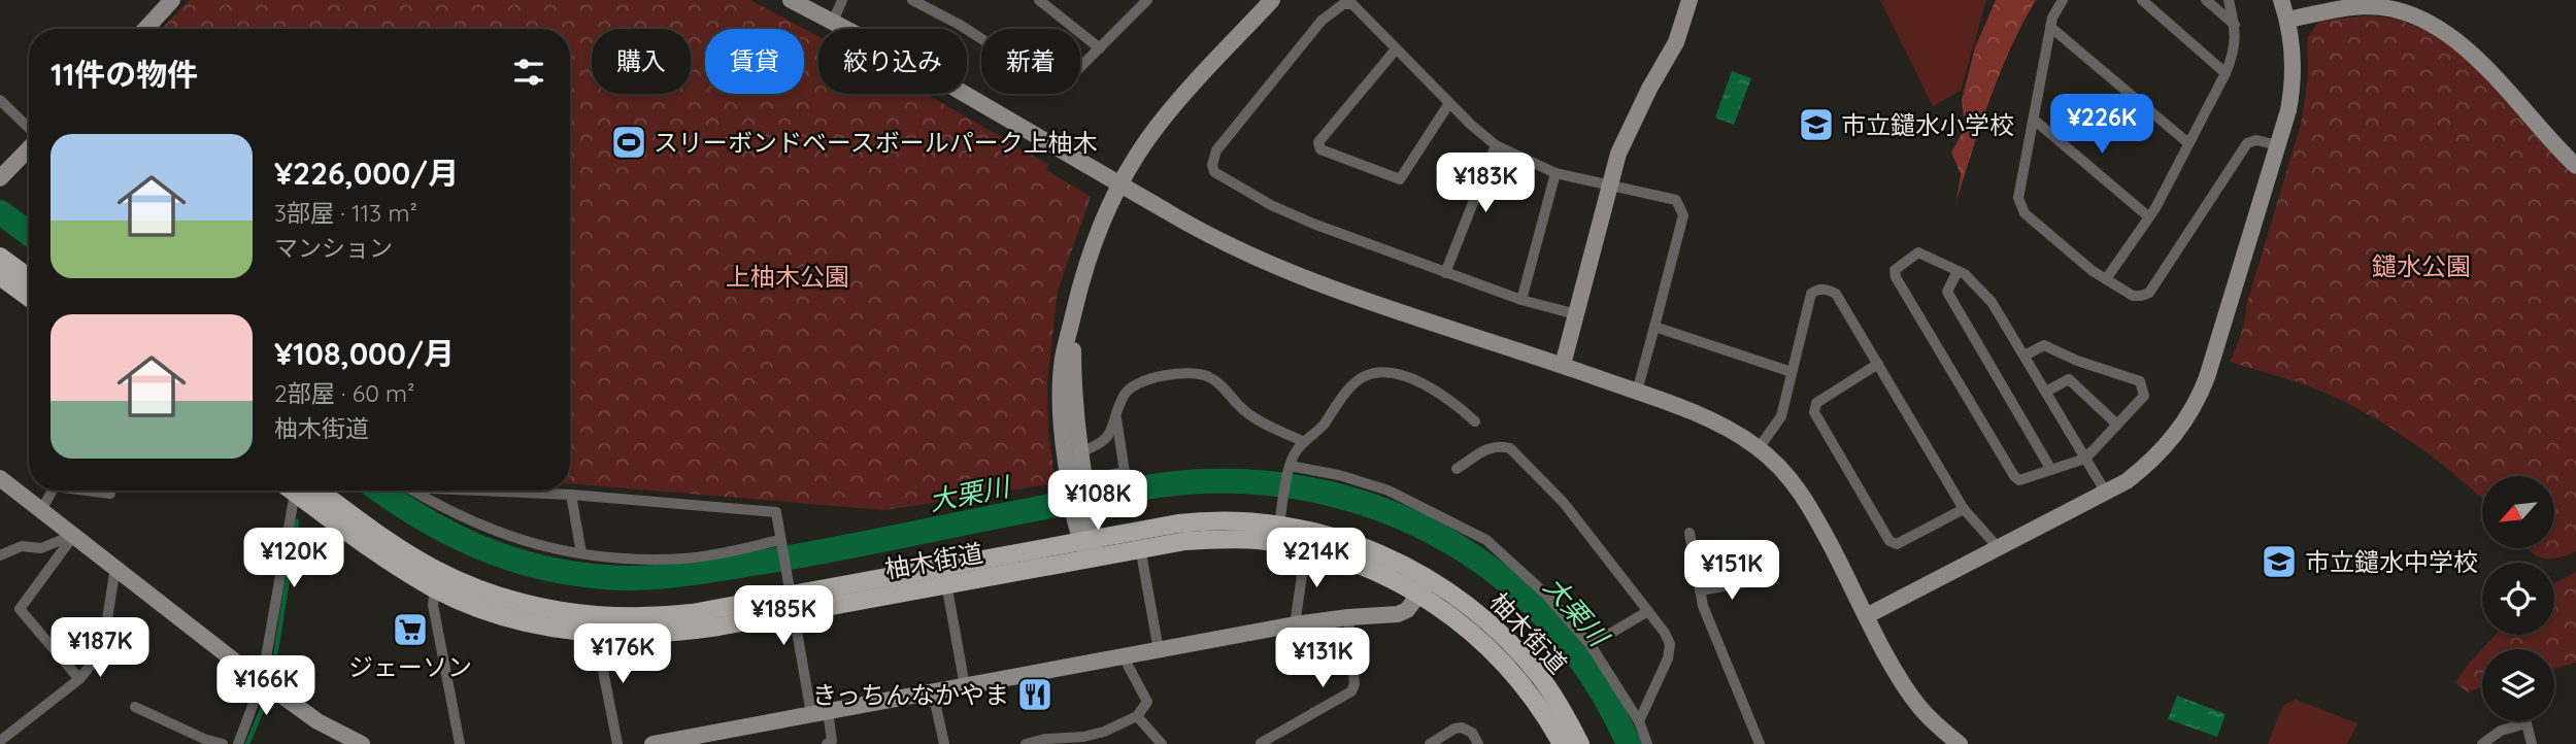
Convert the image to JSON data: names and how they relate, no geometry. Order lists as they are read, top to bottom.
{
  "streets": {
    "main road": ["柚木街道"]
  },
  "water": ["大栗川"],
  "parks": ["鑓水公園", "上柚木公園"],
  "places": {
    "school or university": ["市立鑓水小学校", "市立鑓水中学校"],
    "sports": ["スリーボンドベースボールパーク上柚木"],
    "supermarket": ["ジェーソン"],
    "restaurant": ["きっちんなかやま"]
  },
  "north": "bottom left",
  "page": {
    "chip": [
      "購入",
      "賃貸",
      "絞り込み",
      "新着"
    ],
    "heading": "11件の物件",
    "price": [
      "¥226K",
      "¥183K",
      "¥108K",
      "¥120K",
      "¥214K",
      "¥151K",
      "¥185K",
      "¥187K",
      "¥176K",
      "¥131K",
      "¥166K"
    ],
    "list": [
      {
        "name": "¥226,000/月",
        "note": "3部屋 · 113 m² · マンション"
      },
      {
        "name": "¥108,000/月",
        "note": "2部屋 · 60 m² · 柚木街道"
      }
    ]
  }
}
